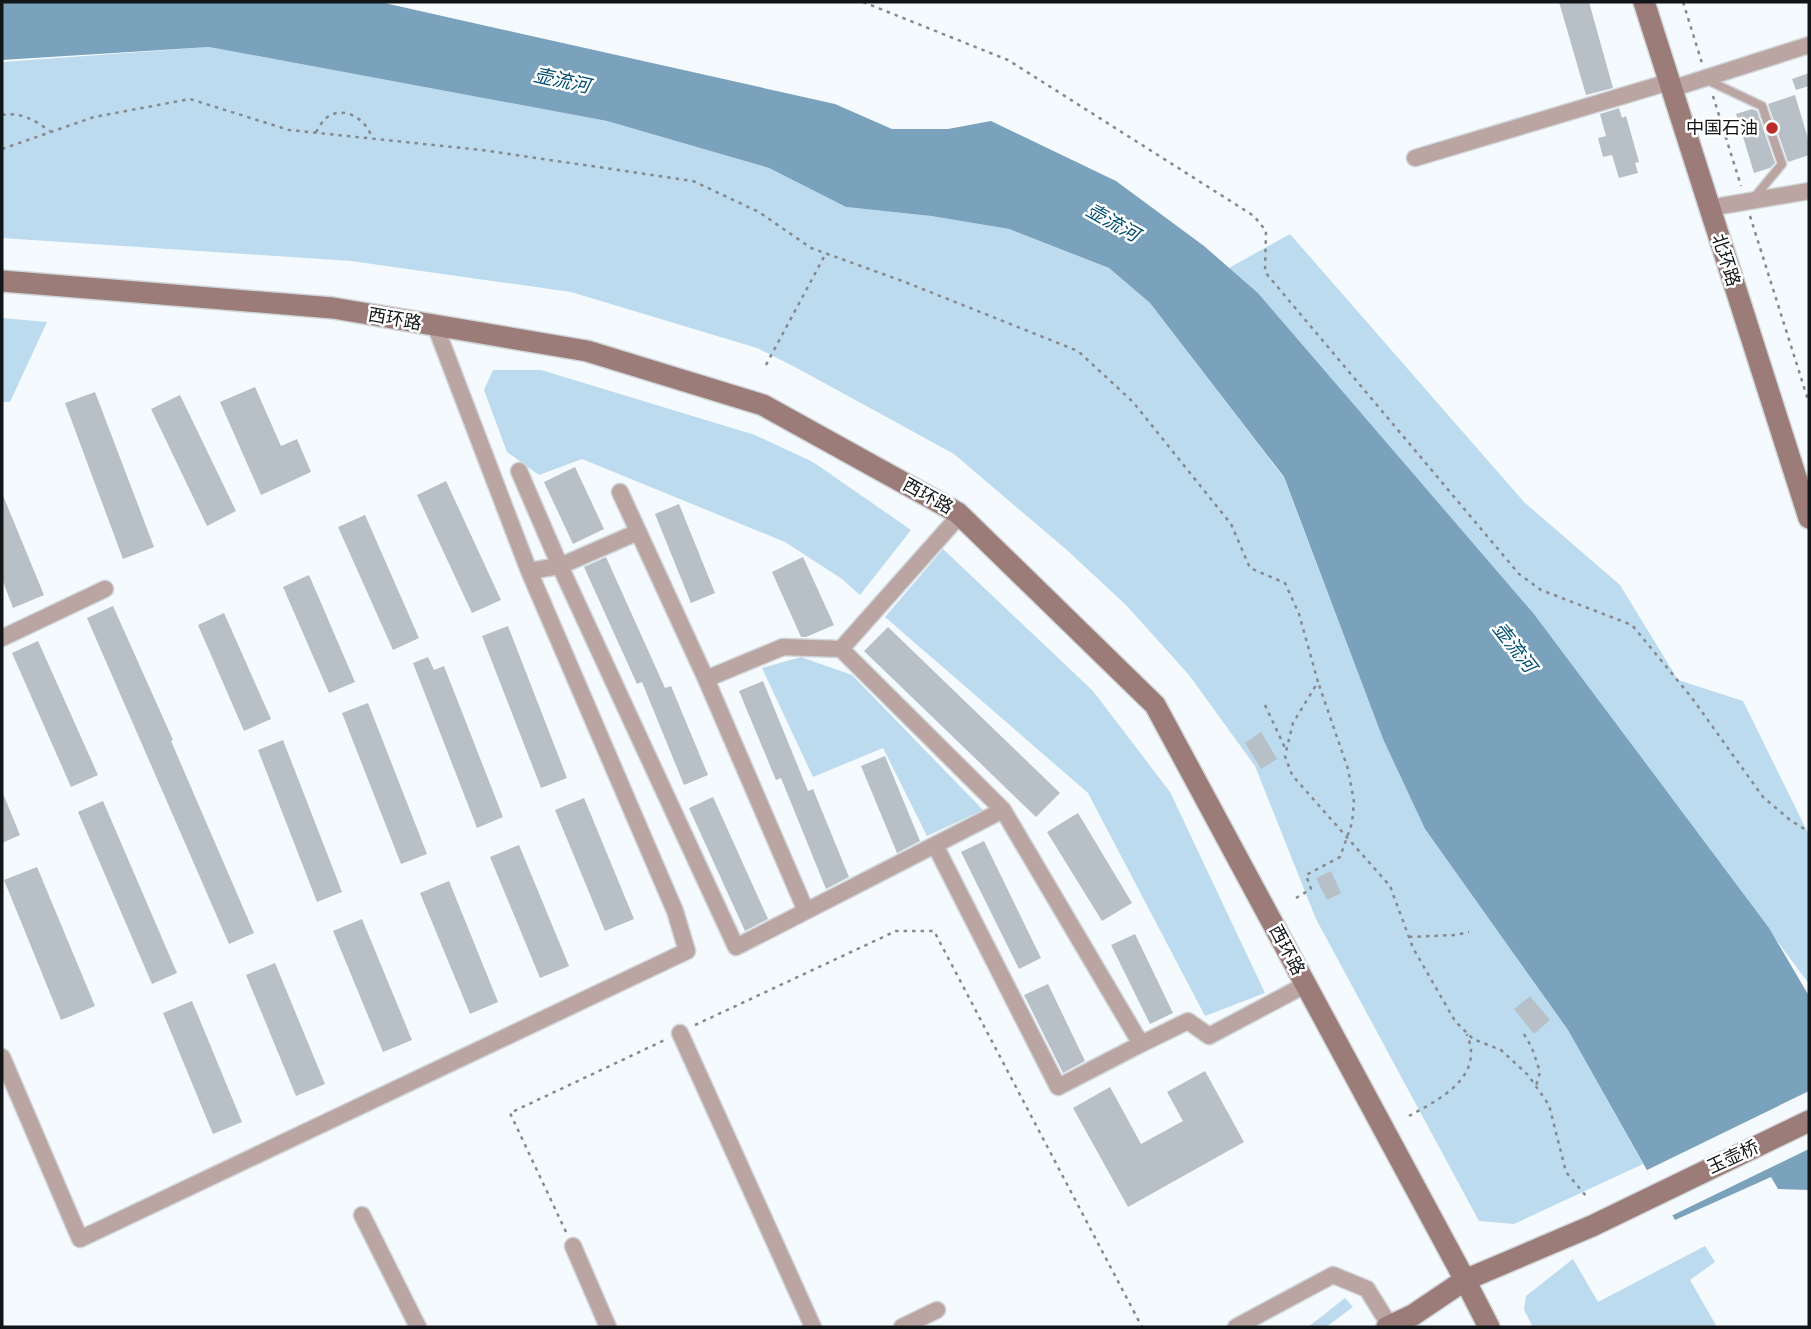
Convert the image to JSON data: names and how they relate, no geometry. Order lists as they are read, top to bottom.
{
  "streets": {
    "main road": ["北环路", "西环路", "玉壶桥"]
  },
  "crossings": [
    ["西环路", "玉壶桥"]
  ],
  "water": ["壶流河"],
  "places": ["中国石油"]
}
